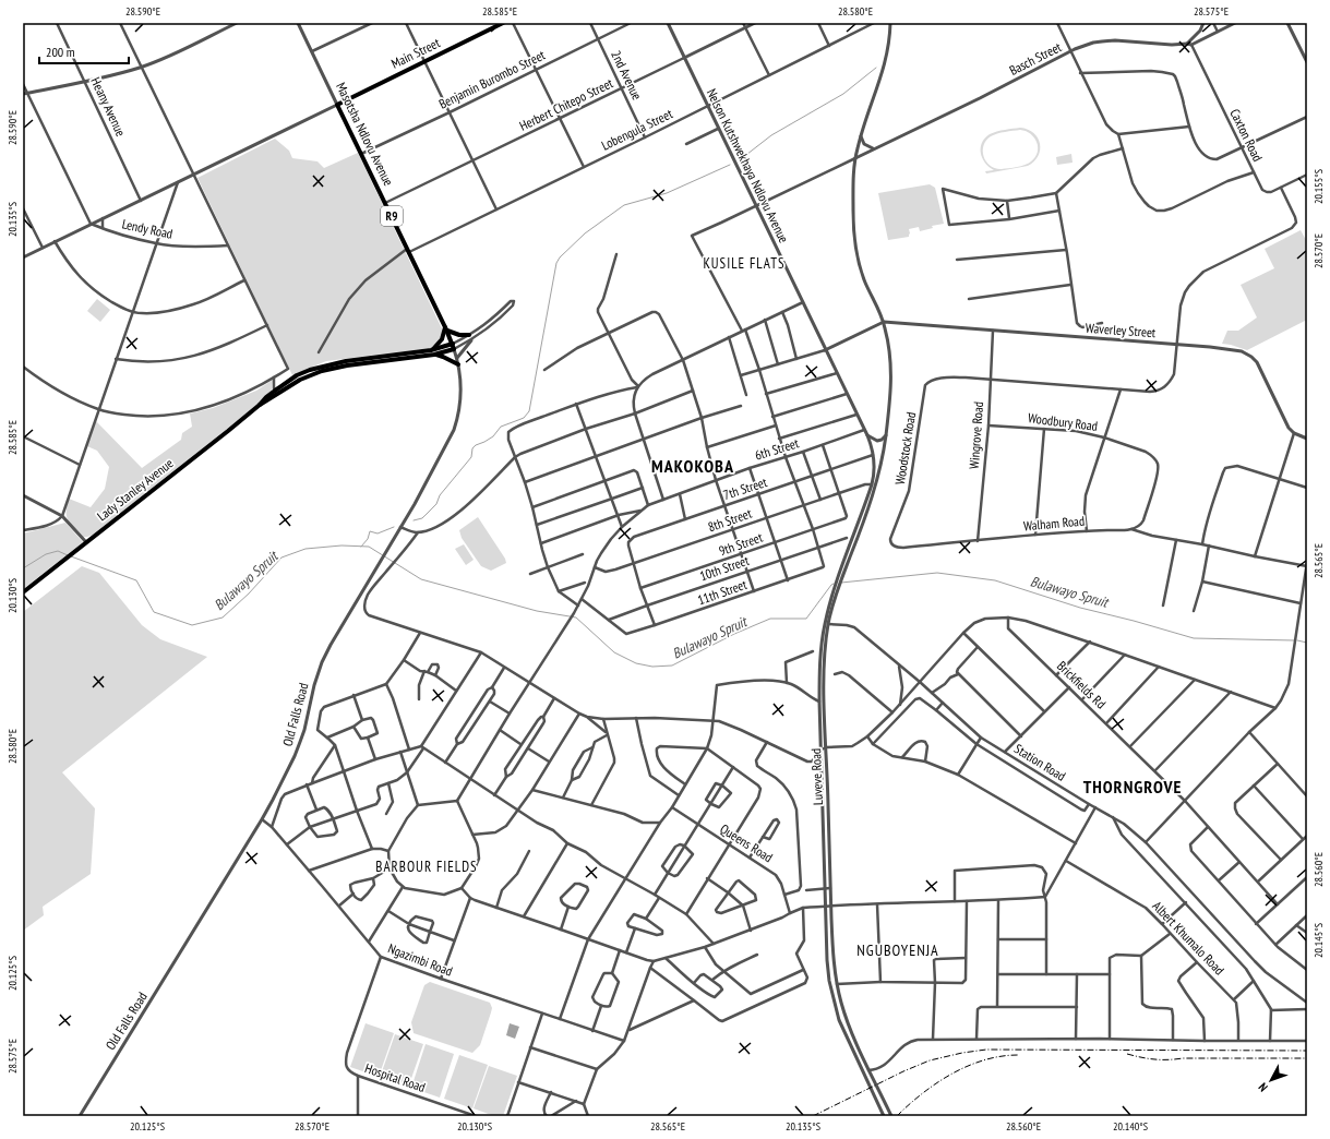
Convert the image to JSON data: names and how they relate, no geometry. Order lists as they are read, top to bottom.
{
  "streets": {
    "highway": [
      "Main Street",
      "Masotsha Ndlovu Avenue",
      "R9",
      "Lady Stanley Avenue"
    ],
    "street": [
      "Basch Street",
      "2nd Avenue",
      "Benjamin Burombo Street",
      "Herbert Chitepo Street",
      "Heany Avenue",
      "Lobengula Street",
      "Caxton Road",
      "Nelson Kutshwekhaya Ndlovu Avenue",
      "Lendy Road",
      "Waverley Street",
      "Woodbury Road",
      "Wingrove Road",
      "Woodstock Road",
      "6th Street",
      "7th Street",
      "8th Street",
      "Walham Road",
      "9th Street",
      "10th Street",
      "11th Street",
      "Brickfields Rd",
      "Old Falls Road",
      "Station Road",
      "Luveve Road",
      "Queens Road",
      "Albert Khumalo Road",
      "Ngazimbi Road",
      "Hospital Road"
    ]
  },
  "crossings": [
    ["Main Street", "Masotsha Ndlovu Avenue"],
    ["Basch Street", "Caxton Road"],
    ["Basch Street", "Luveve Road"],
    ["2nd Avenue", "Benjamin Burombo Street"],
    ["2nd Avenue", "Herbert Chitepo Street"],
    ["2nd Avenue", "Lobengula Street"],
    ["Benjamin Burombo Street", "Masotsha Ndlovu Avenue"],
    ["Herbert Chitepo Street", "Masotsha Ndlovu Avenue"],
    ["Herbert Chitepo Street", "Nelson Kutshwekhaya Ndlovu Avenue"],
    ["Lobengula Street", "Masotsha Ndlovu Avenue"],
    ["Lobengula Street", "Nelson Kutshwekhaya Ndlovu Avenue"],
    ["Masotsha Ndlovu Avenue", "Lady Stanley Avenue"],
    ["Masotsha Ndlovu Avenue", "Old Falls Road"],
    ["Nelson Kutshwekhaya Ndlovu Avenue", "6th Street"],
    ["Nelson Kutshwekhaya Ndlovu Avenue", "Luveve Road"],
    ["Waverley Street", "Wingrove Road"],
    ["Waverley Street", "Luveve Road"],
    ["Woodbury Road", "Wingrove Road"],
    ["Woodbury Road", "Walham Road"],
    ["Wingrove Road", "Woodstock Road"],
    ["Wingrove Road", "Walham Road"],
    ["Woodstock Road", "Walham Road"],
    ["6th Street", "8th Street"],
    ["7th Street", "8th Street"],
    ["7th Street", "Luveve Road"],
    ["Lady Stanley Avenue", "Old Falls Road"],
    ["8th Street", "9th Street"],
    ["8th Street", "Luveve Road"],
    ["10th Street", "11th Street"],
    ["Old Falls Road", "Ngazimbi Road"],
    ["Station Road", "Luveve Road"],
    ["Ngazimbi Road", "Hospital Road"]
  ],
  "districts": [
    "KUSILE FLATS",
    "MAKOKOBA",
    "THORNGROVE",
    "BARBOUR FIELDS",
    "NGUBOYENJA"
  ],
  "water": ["Bulawayo Spruit"],
  "scale_bar": "200 m",
  "north": "bottom left",
  "coordinates": [
    "28.590°E",
    "28.585°E",
    "28.580°E",
    "28.575°E",
    "20.155°S",
    "20.135°S",
    "28.570°E",
    "28.565°E",
    "20.130°S",
    "28.560°E",
    "20.145°S",
    "20.125°S",
    "20.140°S"
  ]
}
